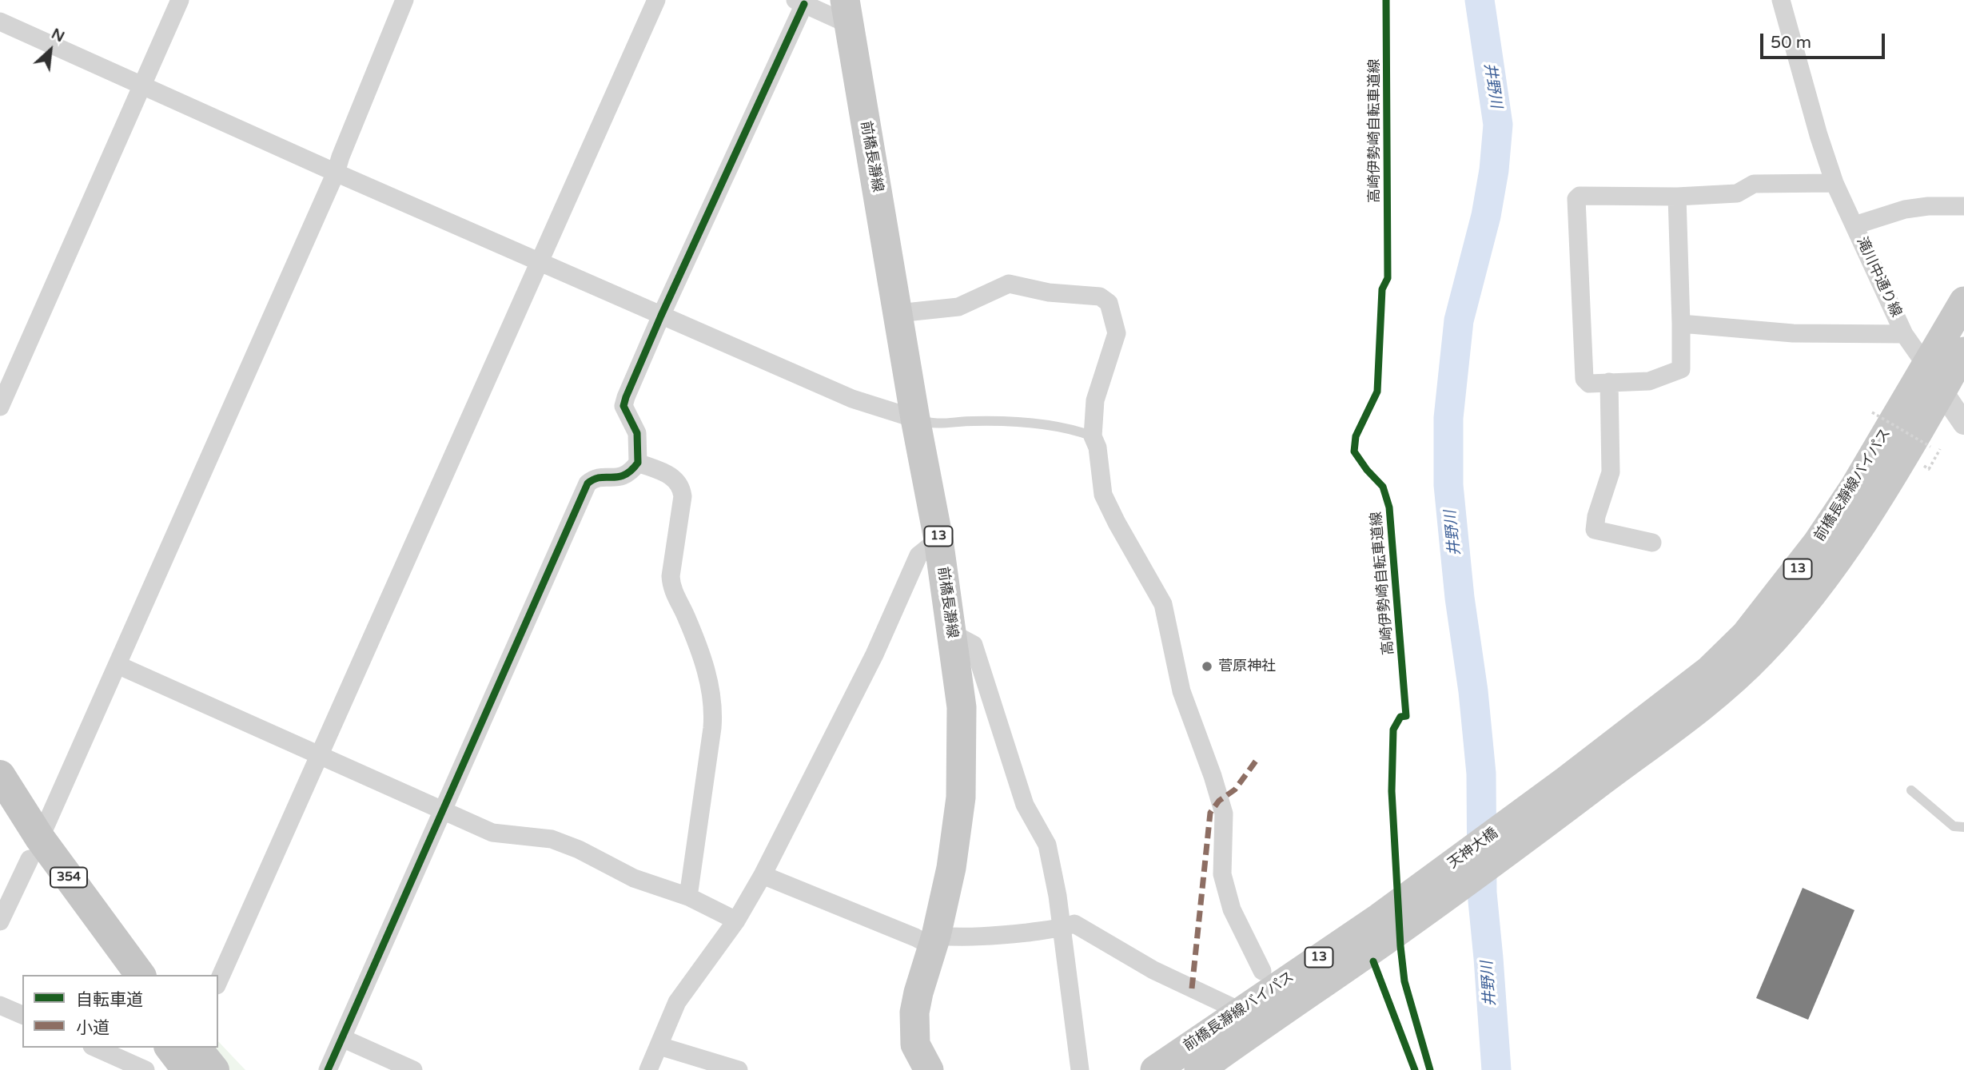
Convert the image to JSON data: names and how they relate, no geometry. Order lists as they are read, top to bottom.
{
  "streets": {
    "highway": ["354"],
    "main road": [
      "前橋長瀞線",
      "前橋長瀞線バイパス",
      "13",
      "天神大橋"
    ],
    "street": ["滝川中通り線"],
    "cycle path": ["高崎伊勢崎自転車道線"]
  },
  "crossings": [
    ["滝川中通り線", "前橋長瀞線バイパス"],
    ["前橋長瀞線バイパス", "天神大橋"]
  ],
  "water": ["井野川"],
  "places": ["菅原神社"],
  "legend": ["自転車道", "小道"],
  "scale_bar": "50 m",
  "north": "top right"
}
